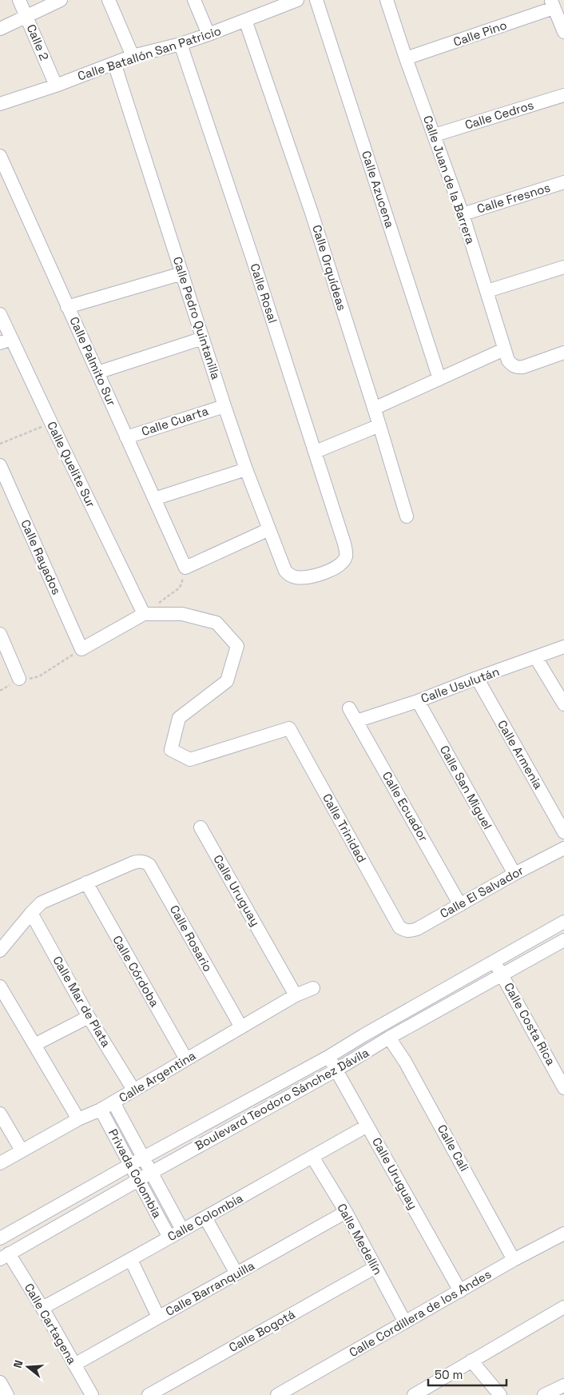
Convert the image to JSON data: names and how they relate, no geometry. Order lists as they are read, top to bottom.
{
  "streets": {
    "street": [
      "Calle Pino",
      "Calle 2",
      "Calle Batallón San Patricio",
      "Calle Cedros",
      "Calle Juan de la Barrera",
      "Calle Azucena",
      "Calle Fresnos",
      "Calle Orquídeas",
      "Calle Rosal",
      "Calle Pedro Quintanilla",
      "Calle Palmito Sur",
      "Calle Cuarta",
      "Calle Quelite Sur",
      "Calle Rayados",
      "Calle Usulután",
      "Calle Armenia",
      "Calle San Miguel",
      "Calle Ecuador",
      "Calle Trinidad",
      "Calle Uruguay",
      "Calle El Salvador",
      "Calle Rosario",
      "Calle Córdoba",
      "Calle Mar de Plata",
      "Calle Costa Rica",
      "Calle Argentina",
      "Boulevard Teodoro Sánchez Dávila",
      "Calle Cali",
      "Privada Colombia",
      "Calle Colombia",
      "Calle Medellín",
      "Calle Barranquilla",
      "Calle Cordillera de los Andes",
      "Calle Cartagena",
      "Calle Bogotá"
    ]
  },
  "crossings": [
    ["Calle Pino", "Calle Juan de la Barrera"],
    ["Calle 2", "Calle Batallón San Patricio"],
    ["Calle Batallón San Patricio", "Calle Orquídeas"],
    ["Calle Batallón San Patricio", "Calle Rosal"],
    ["Calle Batallón San Patricio", "Calle Pedro Quintanilla"],
    ["Calle Cedros", "Calle Juan de la Barrera"],
    ["Calle Juan de la Barrera", "Calle Fresnos"],
    ["Calle Rosal", "Calle Pedro Quintanilla"],
    ["Calle Pedro Quintanilla", "Calle Cuarta"],
    ["Calle Palmito Sur", "Calle Cuarta"],
    ["Calle Quelite Sur", "Calle Trinidad"],
    ["Calle Usulután", "Calle Armenia"],
    ["Calle Usulután", "Calle San Miguel"],
    ["Calle Usulután", "Calle Ecuador"],
    ["Calle San Miguel", "Calle El Salvador"],
    ["Calle Ecuador", "Calle El Salvador"],
    ["Calle Trinidad", "Calle El Salvador"],
    ["Calle Uruguay", "Calle Argentina"],
    ["Calle Uruguay", "Boulevard Teodoro Sánchez Dávila"],
    ["Calle Uruguay", "Calle Colombia"],
    ["Calle Uruguay", "Calle Cordillera de los Andes"],
    ["Calle Rosario", "Calle Córdoba"],
    ["Calle Rosario", "Calle Argentina"],
    ["Calle Córdoba", "Calle Argentina"],
    ["Calle Mar de Plata", "Calle Argentina"],
    ["Calle Costa Rica", "Boulevard Teodoro Sánchez Dávila"],
    ["Calle Argentina", "Privada Colombia"],
    ["Boulevard Teodoro Sánchez Dávila", "Calle Cali"],
    ["Boulevard Teodoro Sánchez Dávila", "Privada Colombia"],
    ["Boulevard Teodoro Sánchez Dávila", "Calle Cartagena"],
    ["Calle Cali", "Calle Cordillera de los Andes"],
    ["Privada Colombia", "Calle Colombia"],
    ["Calle Colombia", "Calle Medellín"],
    ["Calle Colombia", "Calle Cartagena"],
    ["Calle Medellín", "Calle Barranquilla"],
    ["Calle Medellín", "Calle Cordillera de los Andes"],
    ["Calle Medellín", "Calle Bogotá"],
    ["Calle Barranquilla", "Calle Cartagena"]
  ],
  "scale_bar": "50 m",
  "north": "left"
}
